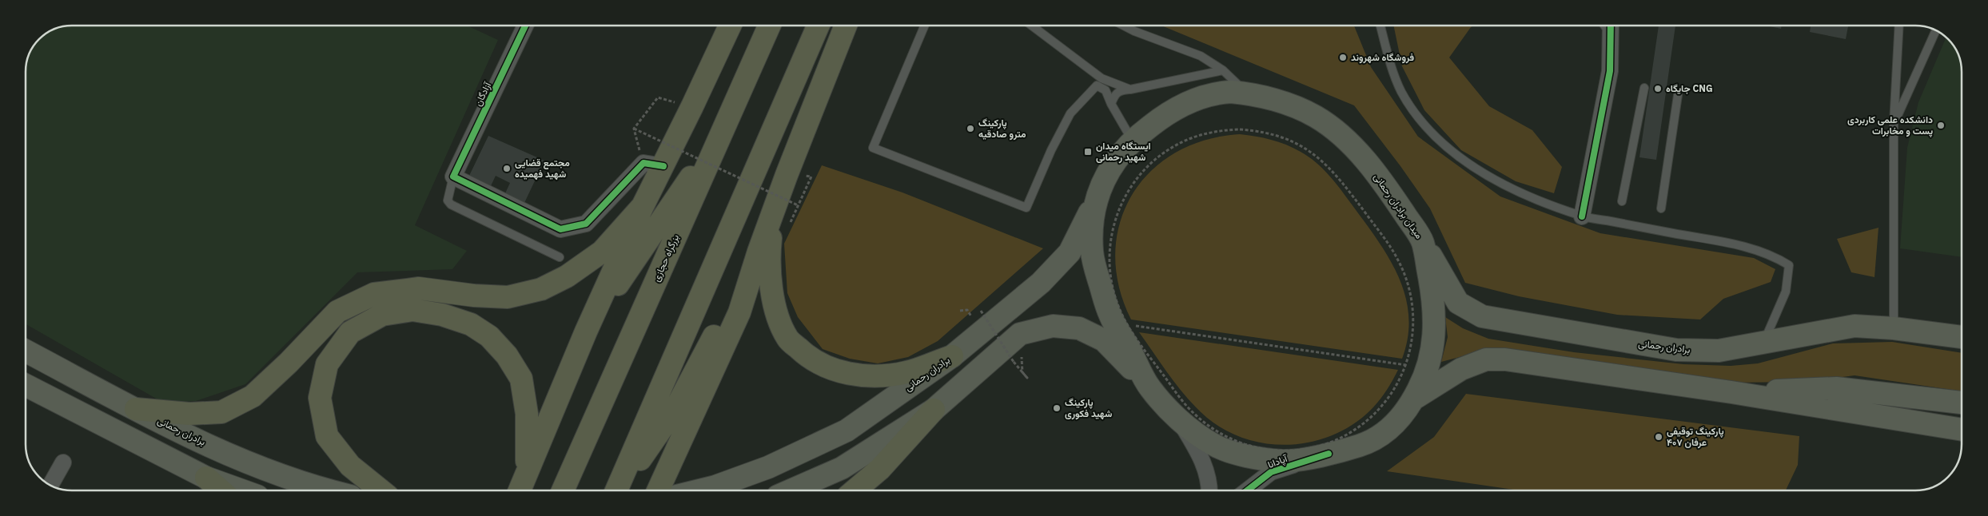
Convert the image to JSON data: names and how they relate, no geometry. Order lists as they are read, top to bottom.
{
  "streets": {
    "highway": ["بزرگراه حجازی"],
    "main road": ["میدان برادران رحمانی", "برادران رحمانی"],
    "street": ["آزادگان", "آپادانا"]
  },
  "crossings": [
    ["میدان برادران رحمانی", "برادران رحمانی"],
    ["میدان برادران رحمانی", "آپادانا"]
  ],
  "places": {
    "other": [
      "فروشگاه شهروند",
      "جایگاه CNG",
      "دانشکده علمی کاربردی پست و مخابرات",
      "پارکینگ مترو صادقیه",
      "مجتمع قضایی شهید فهمیده",
      "پارکینگ شهید فکوری",
      "پارکینگ توقیفی عرفان ۴۰۷"
    ],
    "transit": ["ایستگاه میدان شهید رحمانی"]
  }
}
